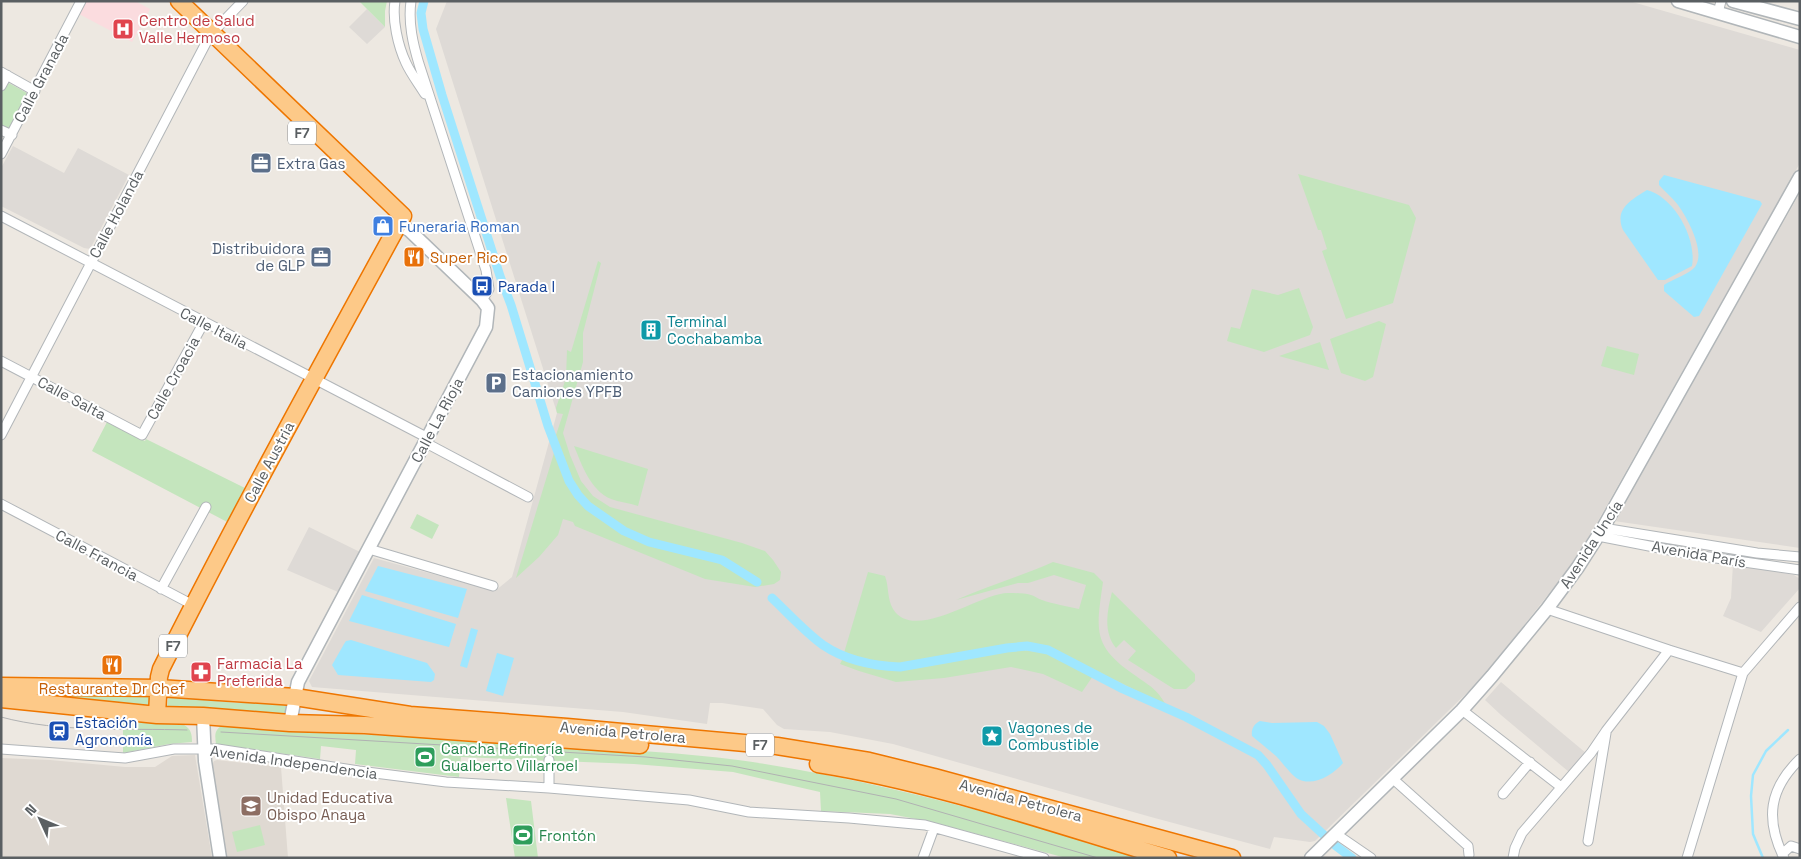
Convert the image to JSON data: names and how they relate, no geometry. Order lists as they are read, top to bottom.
{
  "streets": {
    "highway": ["F7", "Calle Austria", "Avenida Petrolera"],
    "street": [
      "Calle Granada",
      "Calle Holanda",
      "Calle Italia",
      "Calle Croacia",
      "Calle Salta",
      "Calle La Rioja",
      "Avenida Uncía",
      "Avenida París",
      "Calle Francia",
      "Avenida Independencia"
    ]
  },
  "crossings": [
    ["F7", "Calle Holanda"],
    ["F7", "Calle Austria"],
    ["Calle Holanda", "Calle Italia"],
    ["Calle Holanda", "Calle Salta"],
    ["Calle Italia", "Calle Croacia"],
    ["Calle Italia", "Calle La Rioja"],
    ["Calle Italia", "Calle Austria"],
    ["Calle Croacia", "Calle Salta"],
    ["Calle La Rioja", "Avenida Petrolera"],
    ["Calle Austria", "Calle Francia"],
    ["Calle Austria", "Avenida Petrolera"],
    ["Avenida Uncía", "Avenida París"]
  ],
  "places": {
    "hospital": ["Centro de Salud Valle Hermoso"],
    "office": ["Extra Gas", "Distribuidora de GLP"],
    "shop": ["Funeraria Roman"],
    "restaurant": ["Super Rico", "Restaurante Dr Chef"],
    "bus stop": ["Parada I"],
    "building": ["Terminal Cochabamba"],
    "parking": ["Estacionamiento Camiones YPFB"],
    "pharmacy": ["Farmacia La Preferida"],
    "station": ["Estación Agronomía"],
    "place": ["Vagones de Combustible"],
    "sports": ["Cancha Refinería Gualberto Villarroel", "Frontón"],
    "school or university": ["Unidad Educativa Obispo Anaya"]
  },
  "north": "top left"
}
